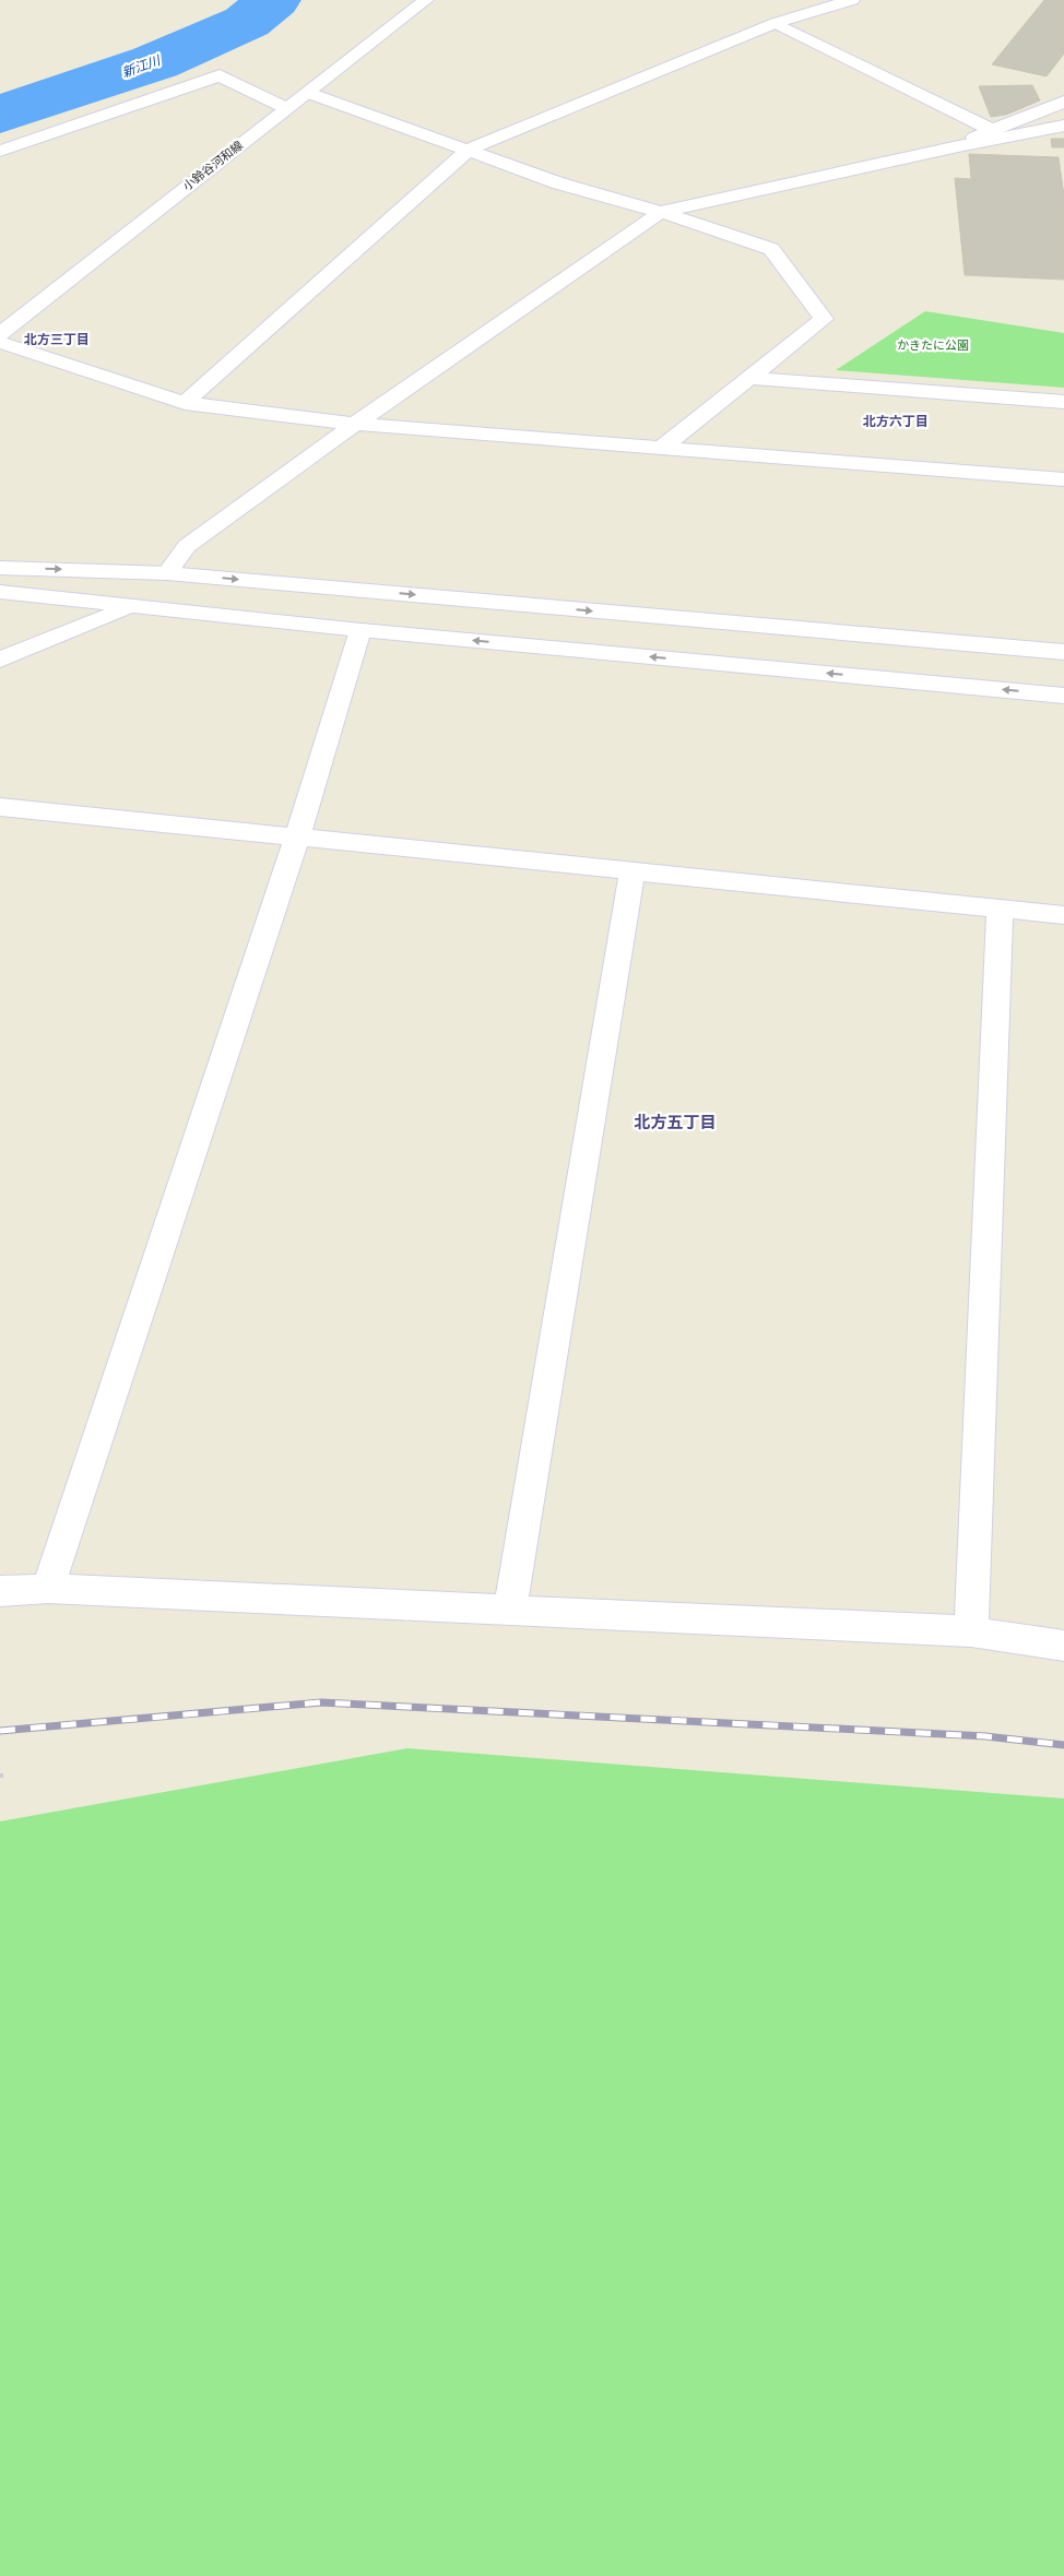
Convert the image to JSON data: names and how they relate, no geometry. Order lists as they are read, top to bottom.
{
  "streets": {
    "street": ["小鈴谷河和線"]
  },
  "districts": ["北方三丁目", "北方六丁目", "北方五丁目"],
  "water": ["新江川"],
  "parks": ["かきたに公園"]
}
